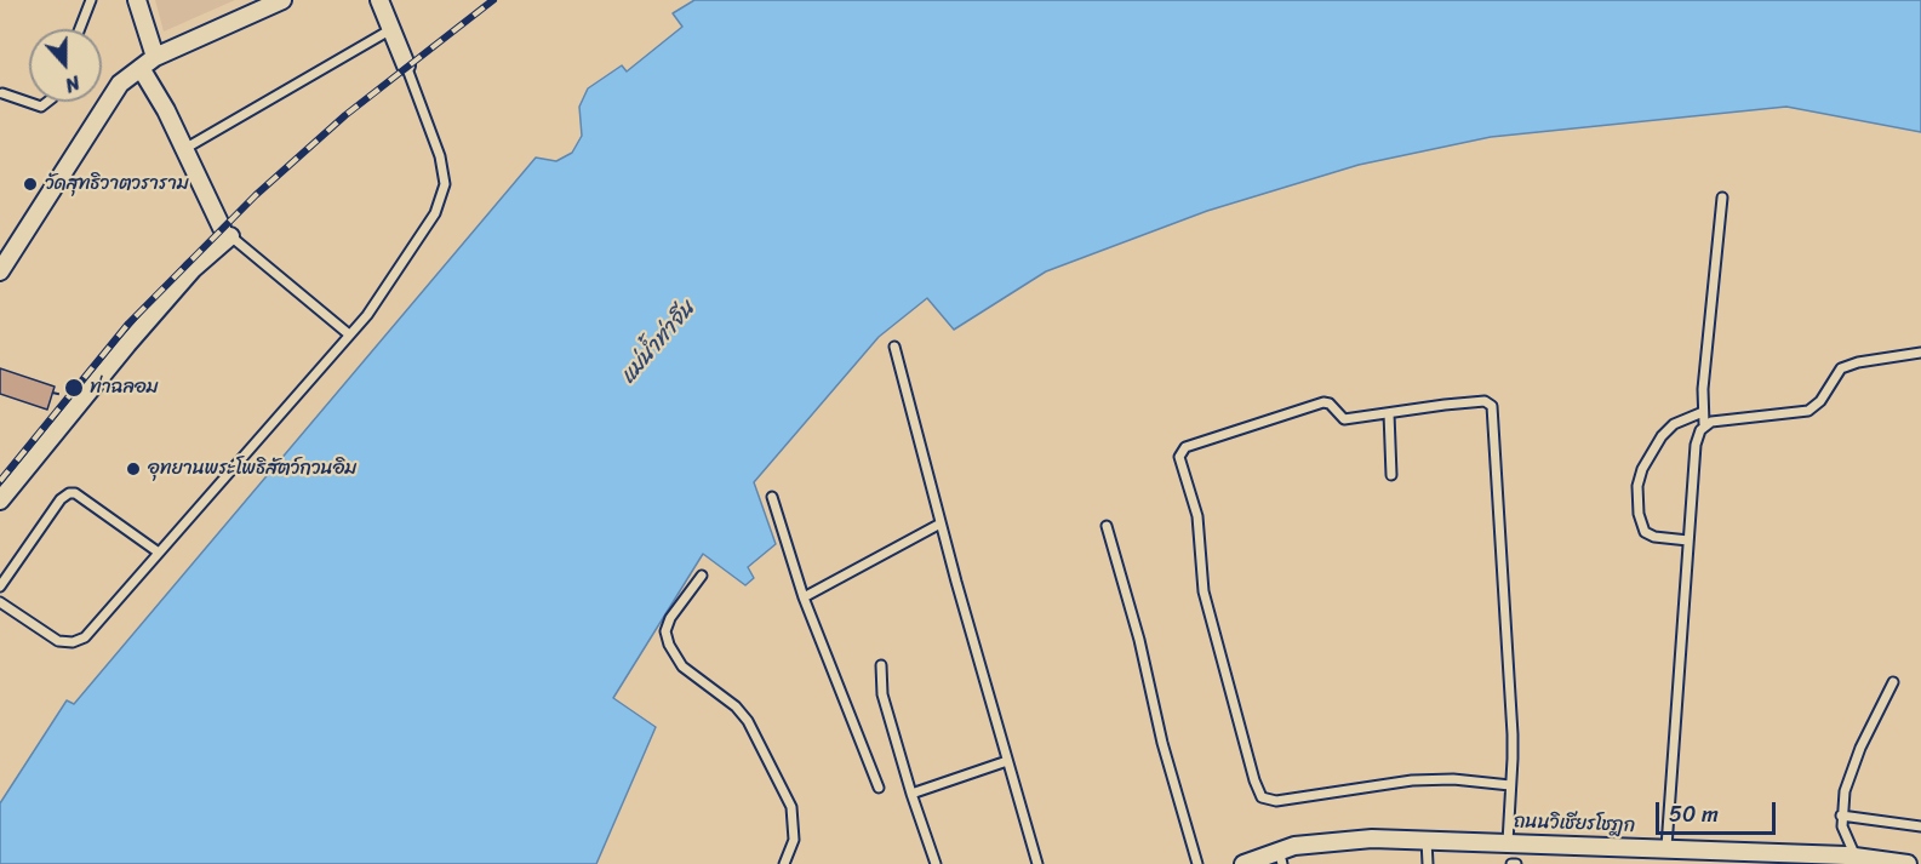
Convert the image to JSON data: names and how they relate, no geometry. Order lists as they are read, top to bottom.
{
  "streets": {
    "street": ["ถนนวิเชียรโชฎก"]
  },
  "water": ["แม่น้ำท่าจีน"],
  "places": ["วัดสุทธิวาตวราราม", "ท่าฉลอม", "อุทยานพระโพธิสัตว์กวนอิม"],
  "scale_bar": "50 m",
  "north": "bottom"
}
